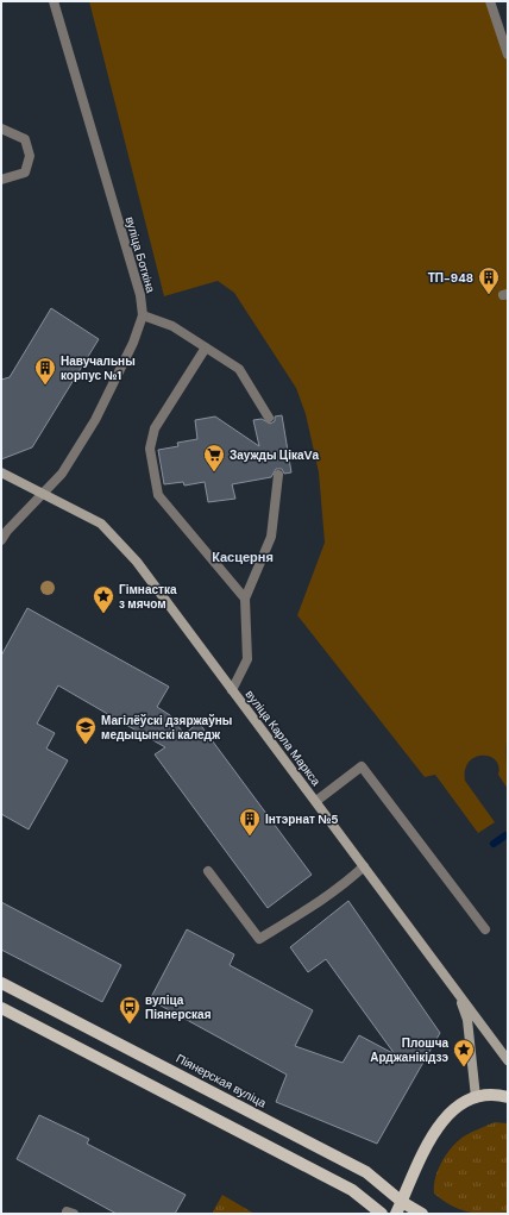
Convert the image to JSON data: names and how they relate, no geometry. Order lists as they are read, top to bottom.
{
  "streets": {
    "main road": ["вуліца Карла Маркса", "Піянерская вуліца"],
    "street": ["вуліца Боткіна"]
  },
  "crossings": [
    ["вуліца Боткіна", "вуліца Карла Маркса"]
  ],
  "districts": ["Касцерня"],
  "places": {
    "building": ["ТП-948", "Навучальны корпус №1", "Інтэрнат №5"],
    "supermarket": ["Заужды ЦікаVа"],
    "place": ["Гімнастка з мячом", "Плошча Арджанікідзэ"],
    "school or university": ["Магілёўскі дзяржаўны медыцынскі каледж"],
    "bus stop": ["вуліца Піянерская"]
  }
}
